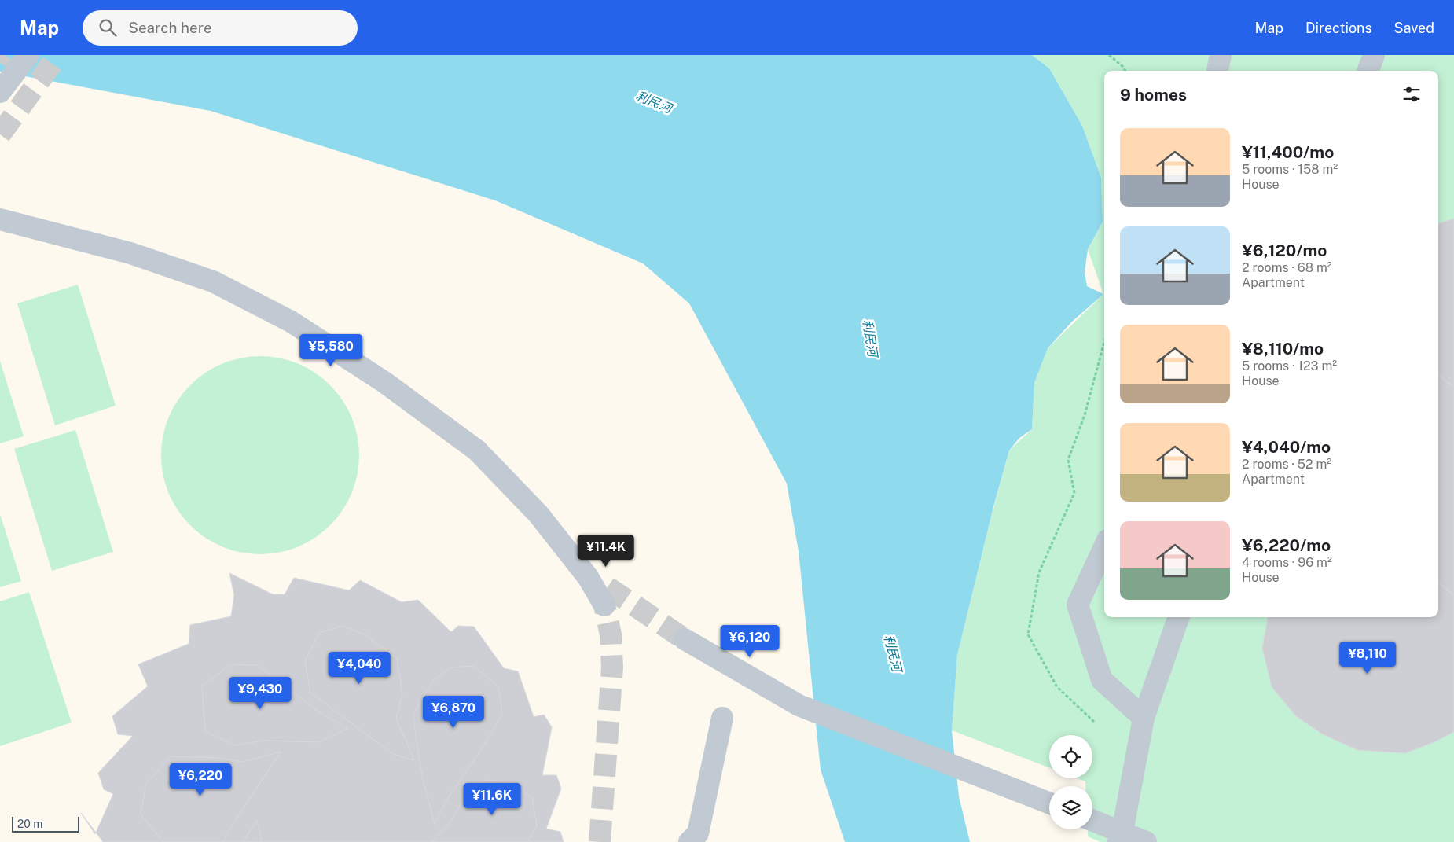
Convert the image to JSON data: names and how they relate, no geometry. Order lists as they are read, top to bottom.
{
  "water": ["利民河"],
  "scale_bar": "20 m",
  "page": {
    "header": "Map",
    "search": "Search here",
    "nav": ["Map", "Directions", "Saved"],
    "heading": "9 homes",
    "list": [
      {
        "name": "¥11,400/mo",
        "note": "5 rooms · 158 m² · House"
      },
      {
        "name": "¥6,120/mo",
        "note": "2 rooms · 68 m² · Apartment"
      },
      {
        "name": "¥8,110/mo",
        "note": "5 rooms · 123 m² · House"
      },
      {
        "name": "¥4,040/mo",
        "note": "2 rooms · 52 m² · Apartment"
      },
      {
        "name": "¥6,220/mo",
        "note": "4 rooms · 96 m² · House"
      }
    ],
    "price": [
      "¥5,580",
      "¥11.4K",
      "¥6,120",
      "¥8,110",
      "¥4,040",
      "¥9,430",
      "¥6,870",
      "¥6,220",
      "¥11.6K"
    ],
    "scale": "20 m"
  }
}
